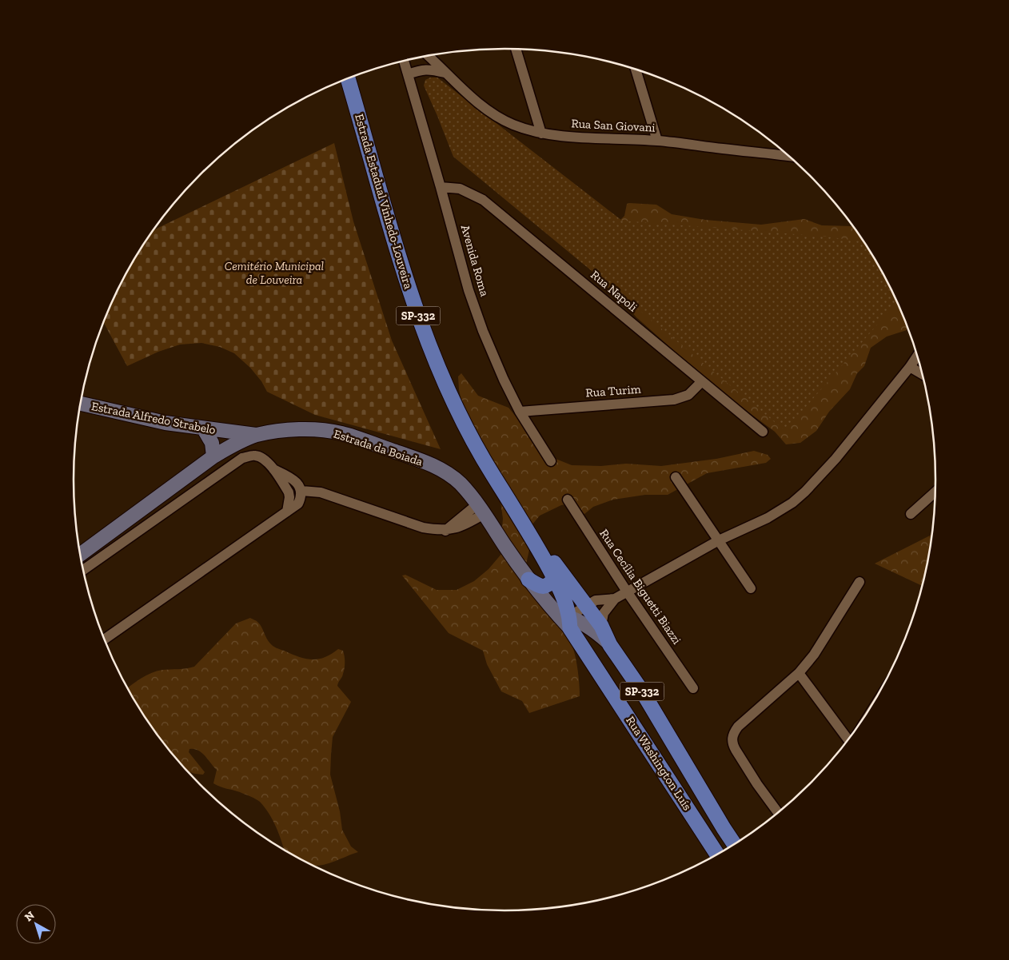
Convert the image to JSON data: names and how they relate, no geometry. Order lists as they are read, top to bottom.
{
  "streets": {
    "main road": [
      "Estrada Estadual Vinhedo-Louveira",
      "SP-332",
      "Estrada Alfredo Strabelo",
      "Estrada da Boiada",
      "Rua Washington Luís"
    ],
    "street": [
      "Rua San Giovani",
      "Avenida Roma",
      "Rua Napoli",
      "Rua Turim",
      "Rua Cecília Biguetti Biazzi"
    ]
  },
  "crossings": [
    ["Estrada Estadual Vinhedo-Louveira", "SP-332"],
    ["Avenida Roma", "Rua Napoli"],
    ["Avenida Roma", "Rua Turim"],
    ["Rua Napoli", "Rua Turim"],
    ["SP-332", "Estrada da Boiada"],
    ["SP-332", "Rua Washington Luís"],
    ["Estrada Alfredo Strabelo", "Estrada da Boiada"],
    ["Estrada da Boiada", "Rua Washington Luís"]
  ],
  "parks": ["Cemitério Municipal de Louveira"],
  "north": "top left"
}
